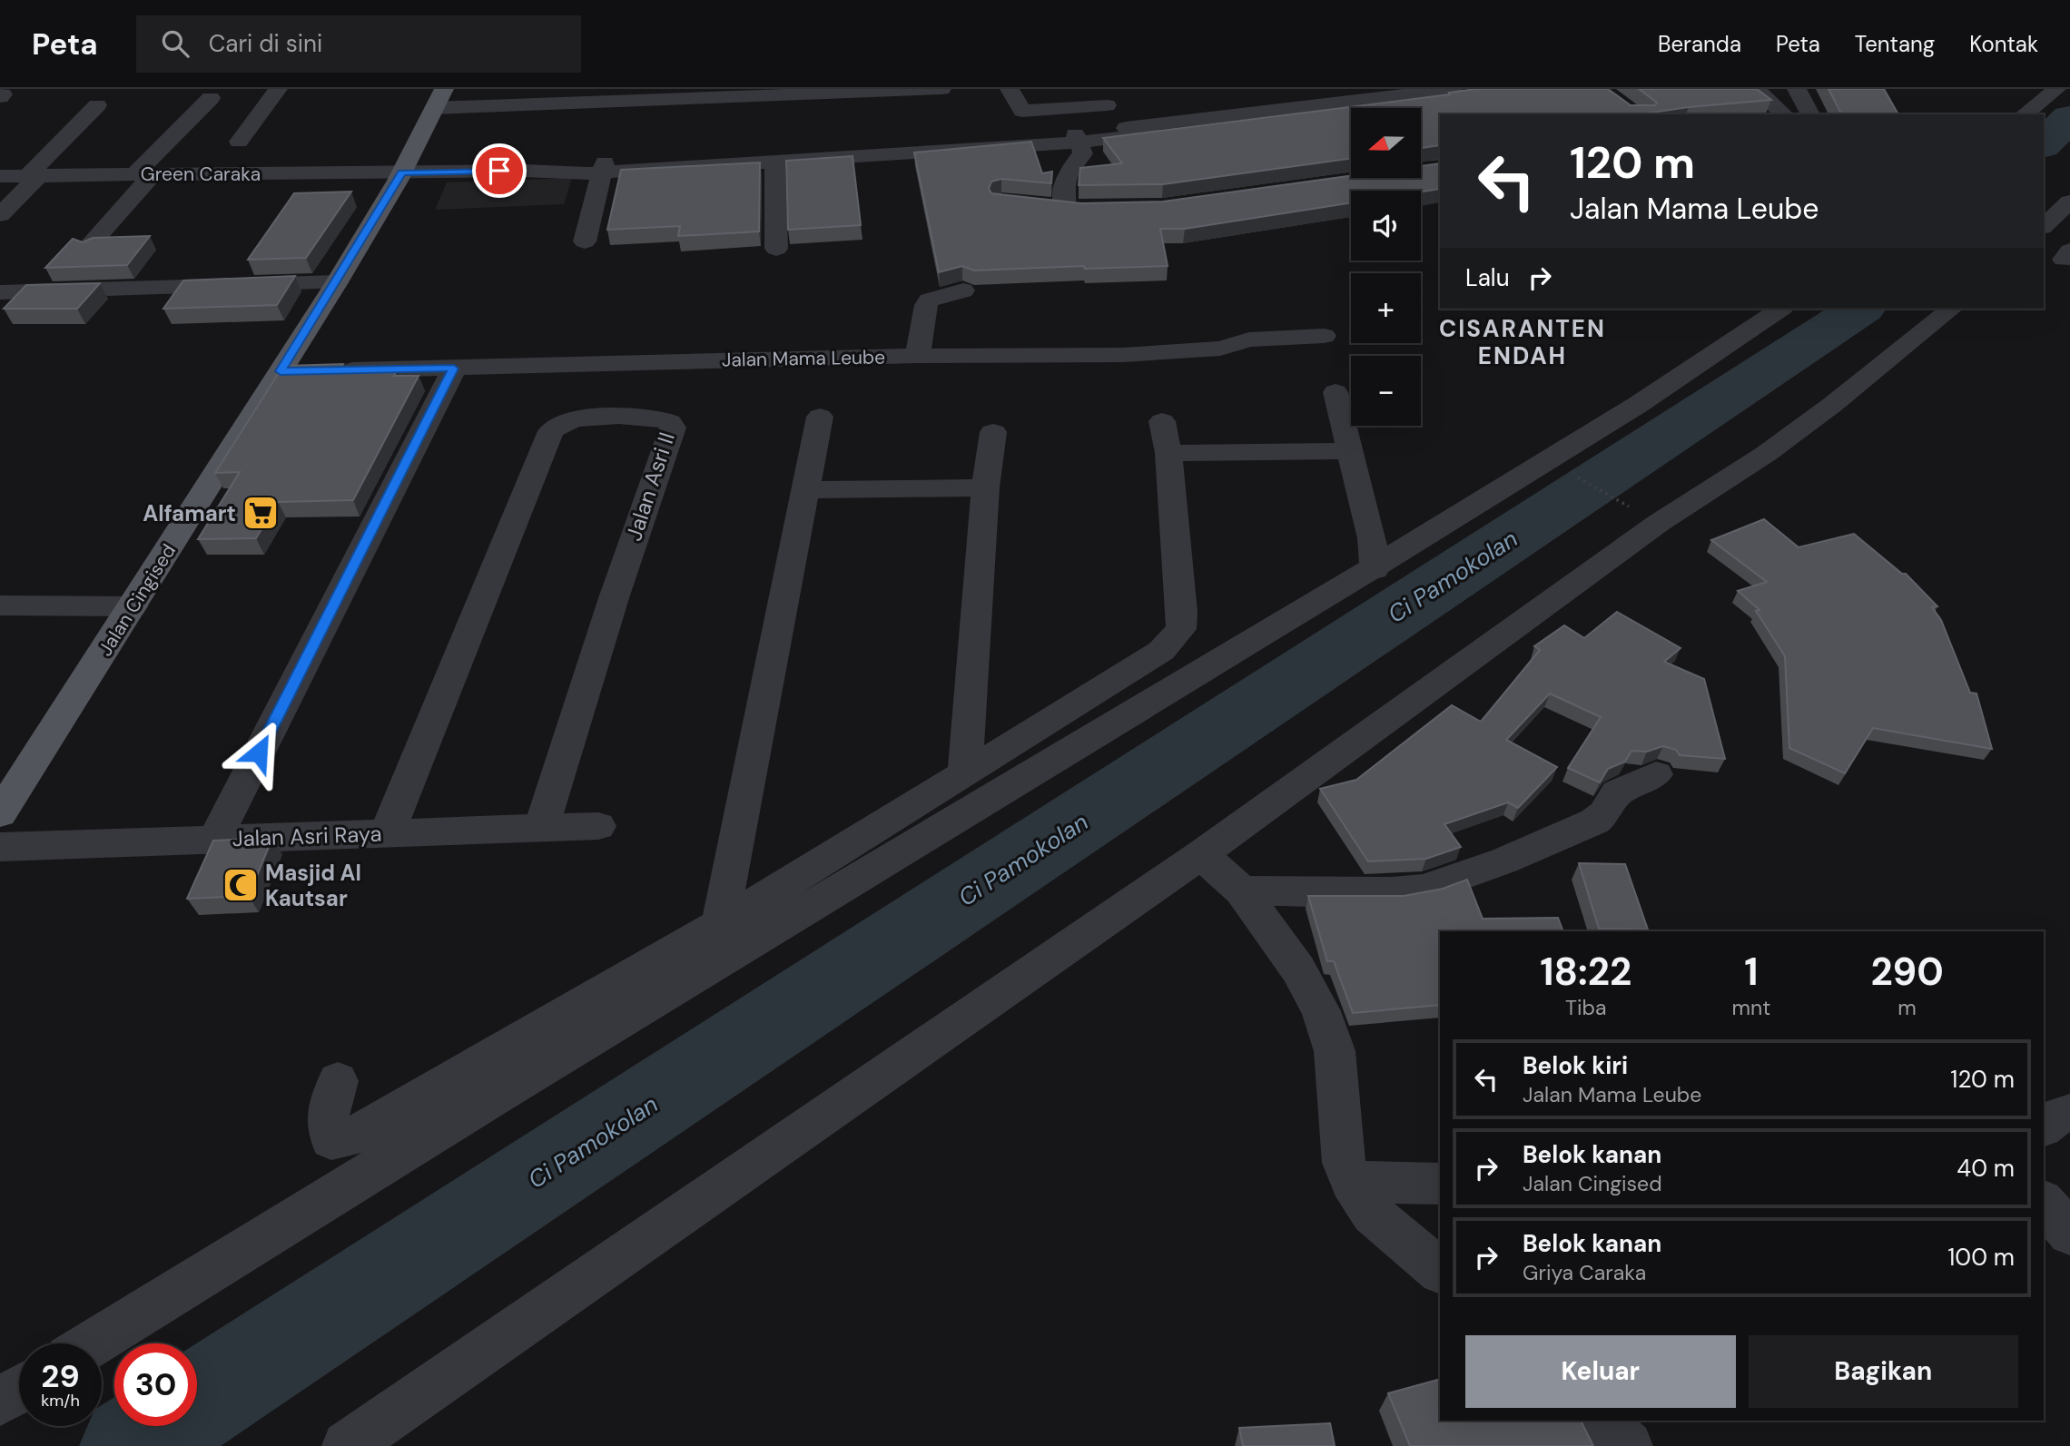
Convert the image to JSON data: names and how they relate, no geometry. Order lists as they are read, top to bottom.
{
  "streets": {
    "main road": ["Jalan Cingised"],
    "street": [
      "Green Caraka",
      "Jalan Mama Leube",
      "Jalan Asri II",
      "Jalan Asri Raya"
    ]
  },
  "crossings": [
    ["Green Caraka", "Jalan Cingised"],
    ["Jalan Mama Leube", "Jalan Cingised"],
    ["Jalan Asri II", "Jalan Asri Raya"]
  ],
  "districts": ["CISARANTEN ENDAH"],
  "water": ["Ci Pamokolan"],
  "places": {
    "supermarket": ["Alfamart"],
    "mosque": ["Masjid Al Kautsar"]
  },
  "north": "left",
  "page": {
    "header": "Peta",
    "search": "Cari di sini",
    "nav": [
      "Beranda",
      "Peta",
      "Tentang",
      "Kontak"
    ],
    "map_buttons": ["+", "−"],
    "turn": ["120 m", "Jalan Mama Leube"],
    "then": "Lalu",
    "eta": [
      "18:22",
      "Tiba",
      "1",
      "mnt",
      "290",
      "m"
    ],
    "list": [
      {
        "name": "Belok kiri",
        "note": "Jalan Mama Leube",
        "value": "120 m"
      },
      {
        "name": "Belok kanan",
        "note": "Jalan Cingised",
        "value": "40 m"
      },
      {
        "name": "Belok kanan",
        "note": "Griya Caraka",
        "value": "100 m"
      }
    ],
    "buttons": ["Keluar", "Bagikan"],
    "speed": "29 km/h",
    "limit": "30"
  }
}
